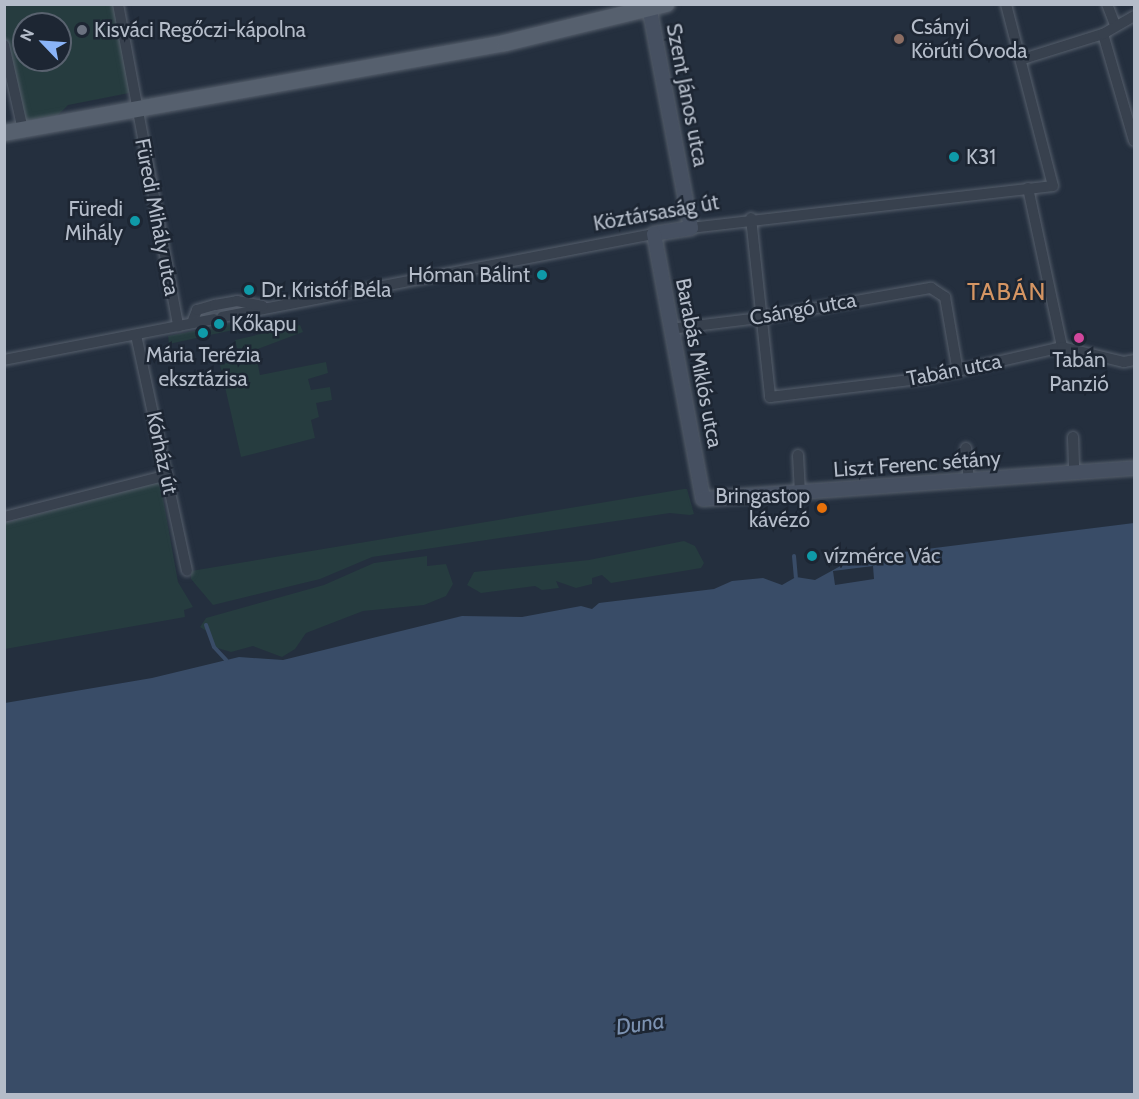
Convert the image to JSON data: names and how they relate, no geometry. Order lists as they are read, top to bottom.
{
  "streets": {
    "street": [
      "Szent János utca",
      "Köztársaság út",
      "Füredi Mihály utca",
      "Csángó utca",
      "Barabás Miklós utca",
      "Tabán utca",
      "Kórház út",
      "Liszt Ferenc sétány"
    ]
  },
  "crossings": [
    ["Szent János utca", "Köztársaság út"],
    ["Köztársaság út", "Füredi Mihály utca"],
    ["Köztársaság út", "Barabás Miklós utca"],
    ["Köztársaság út", "Kórház út"],
    ["Csángó utca", "Barabás Miklós utca"],
    ["Csángó utca", "Tabán utca"],
    ["Barabás Miklós utca", "Liszt Ferenc sétány"]
  ],
  "districts": ["TABÁN"],
  "water": ["Duna"],
  "places": [
    "Kisváci Regőczi-kápolna",
    "Csányi Körúti Óvoda",
    "K31",
    "Füredi Mihály",
    "Hóman Bálint",
    "Dr. Kristóf Béla",
    "Kőkapu",
    "Mária Terézia eksztázisa",
    "Tabán Panzió",
    "Bringastop kávézó",
    "vízmérce Vác"
  ],
  "north": "top left"
}
